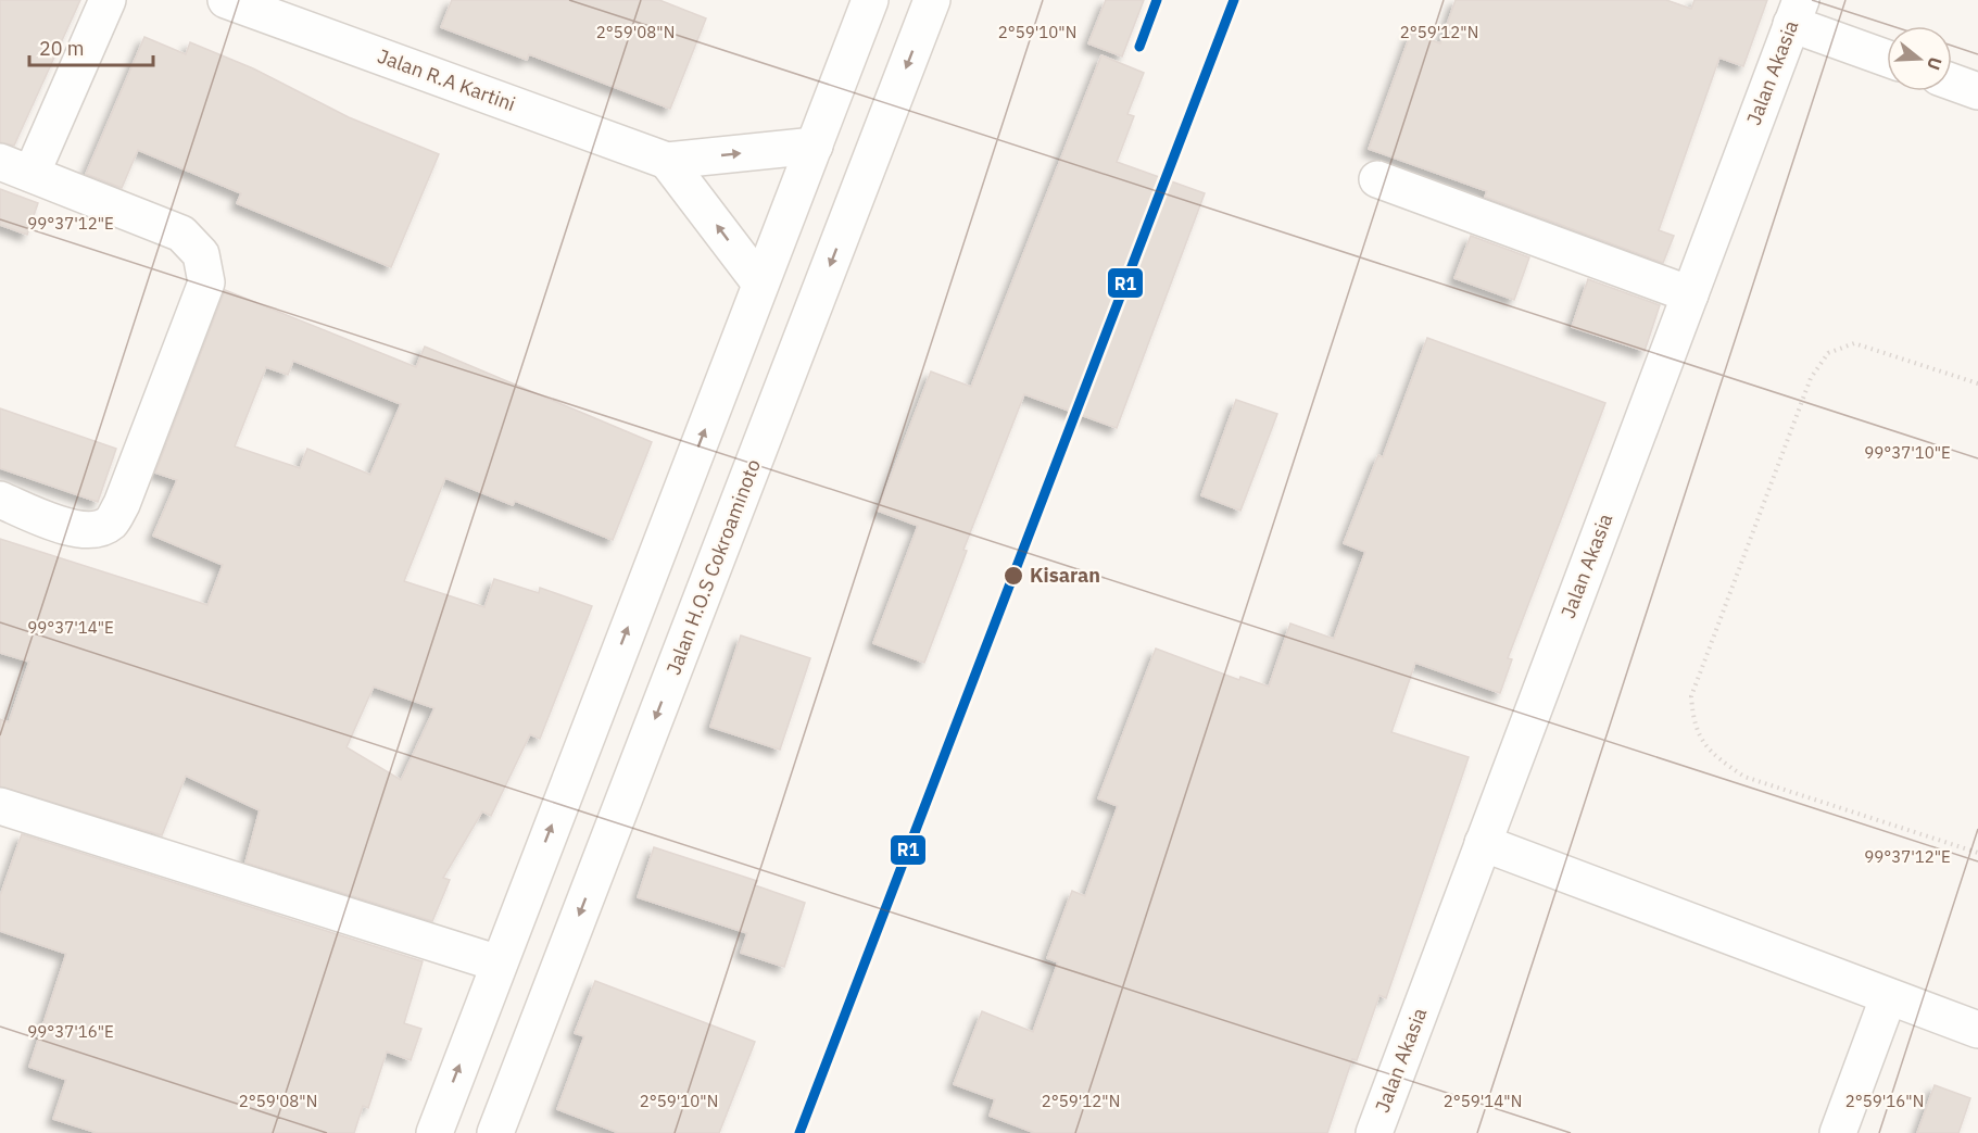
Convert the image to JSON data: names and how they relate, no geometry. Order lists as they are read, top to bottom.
{
  "streets": {
    "street": ["Jalan Akasia", "Jalan R.A Kartini", "Jalan H.O.S Cokroaminoto"]
  },
  "places": ["Kisaran"],
  "lines": ["transit line R1"],
  "scale_bar": "20 m",
  "north": "right",
  "coordinates": [
    "2°59'08\"N",
    "2°59'10\"N",
    "2°59'12\"N",
    "99°37'12\"E",
    "99°37'10\"E",
    "99°37'14\"E",
    "99°37'16\"E",
    "2°59'14\"N",
    "2°59'16\"N"
  ]
}
